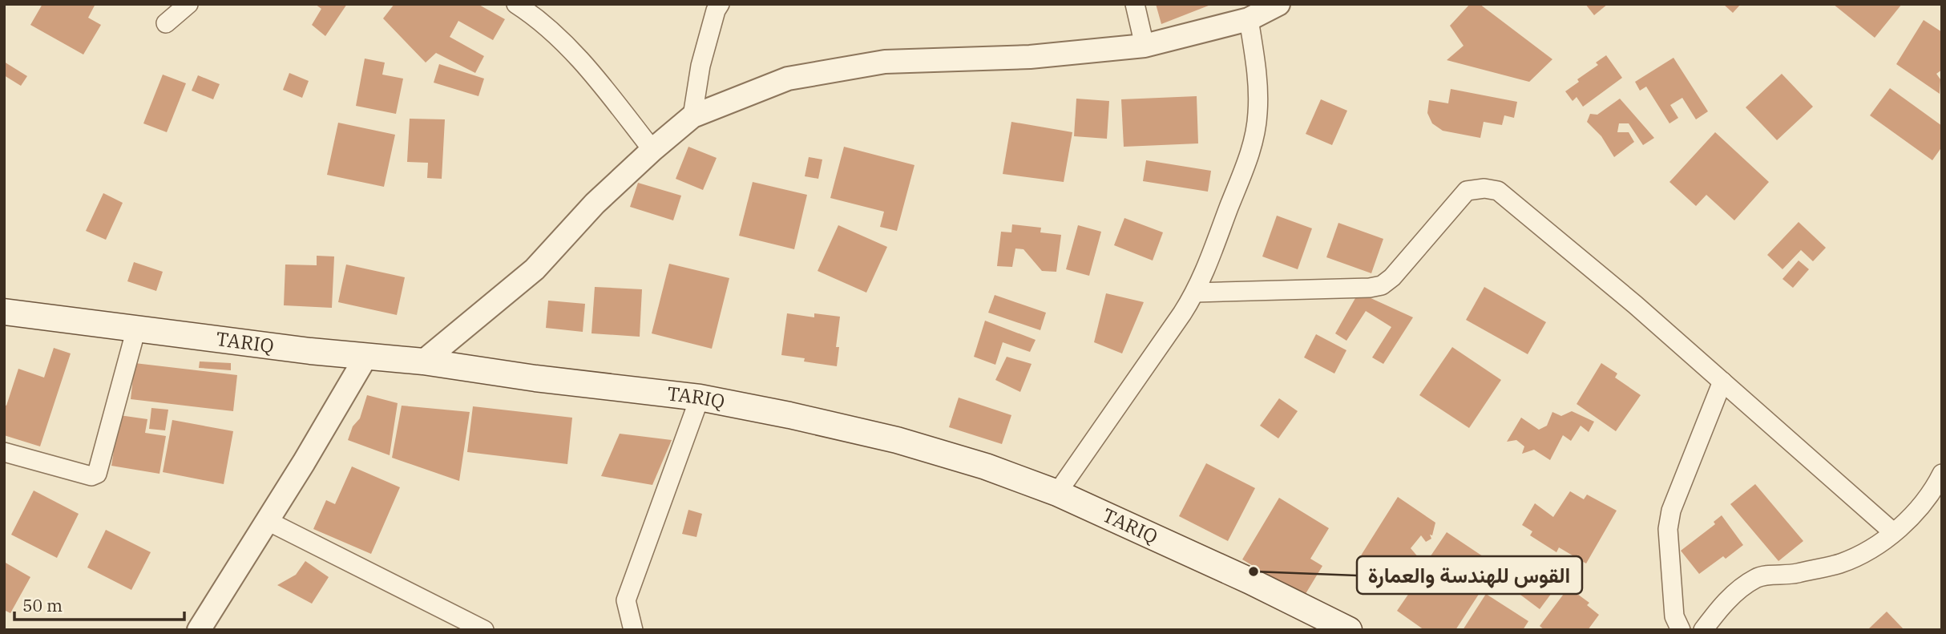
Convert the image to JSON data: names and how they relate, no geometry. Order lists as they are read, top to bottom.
{
  "streets": {
    "main road": ["TARIQ"]
  },
  "places": ["القوس للهندسة والعمارة"],
  "scale_bar": "50 m"
}
